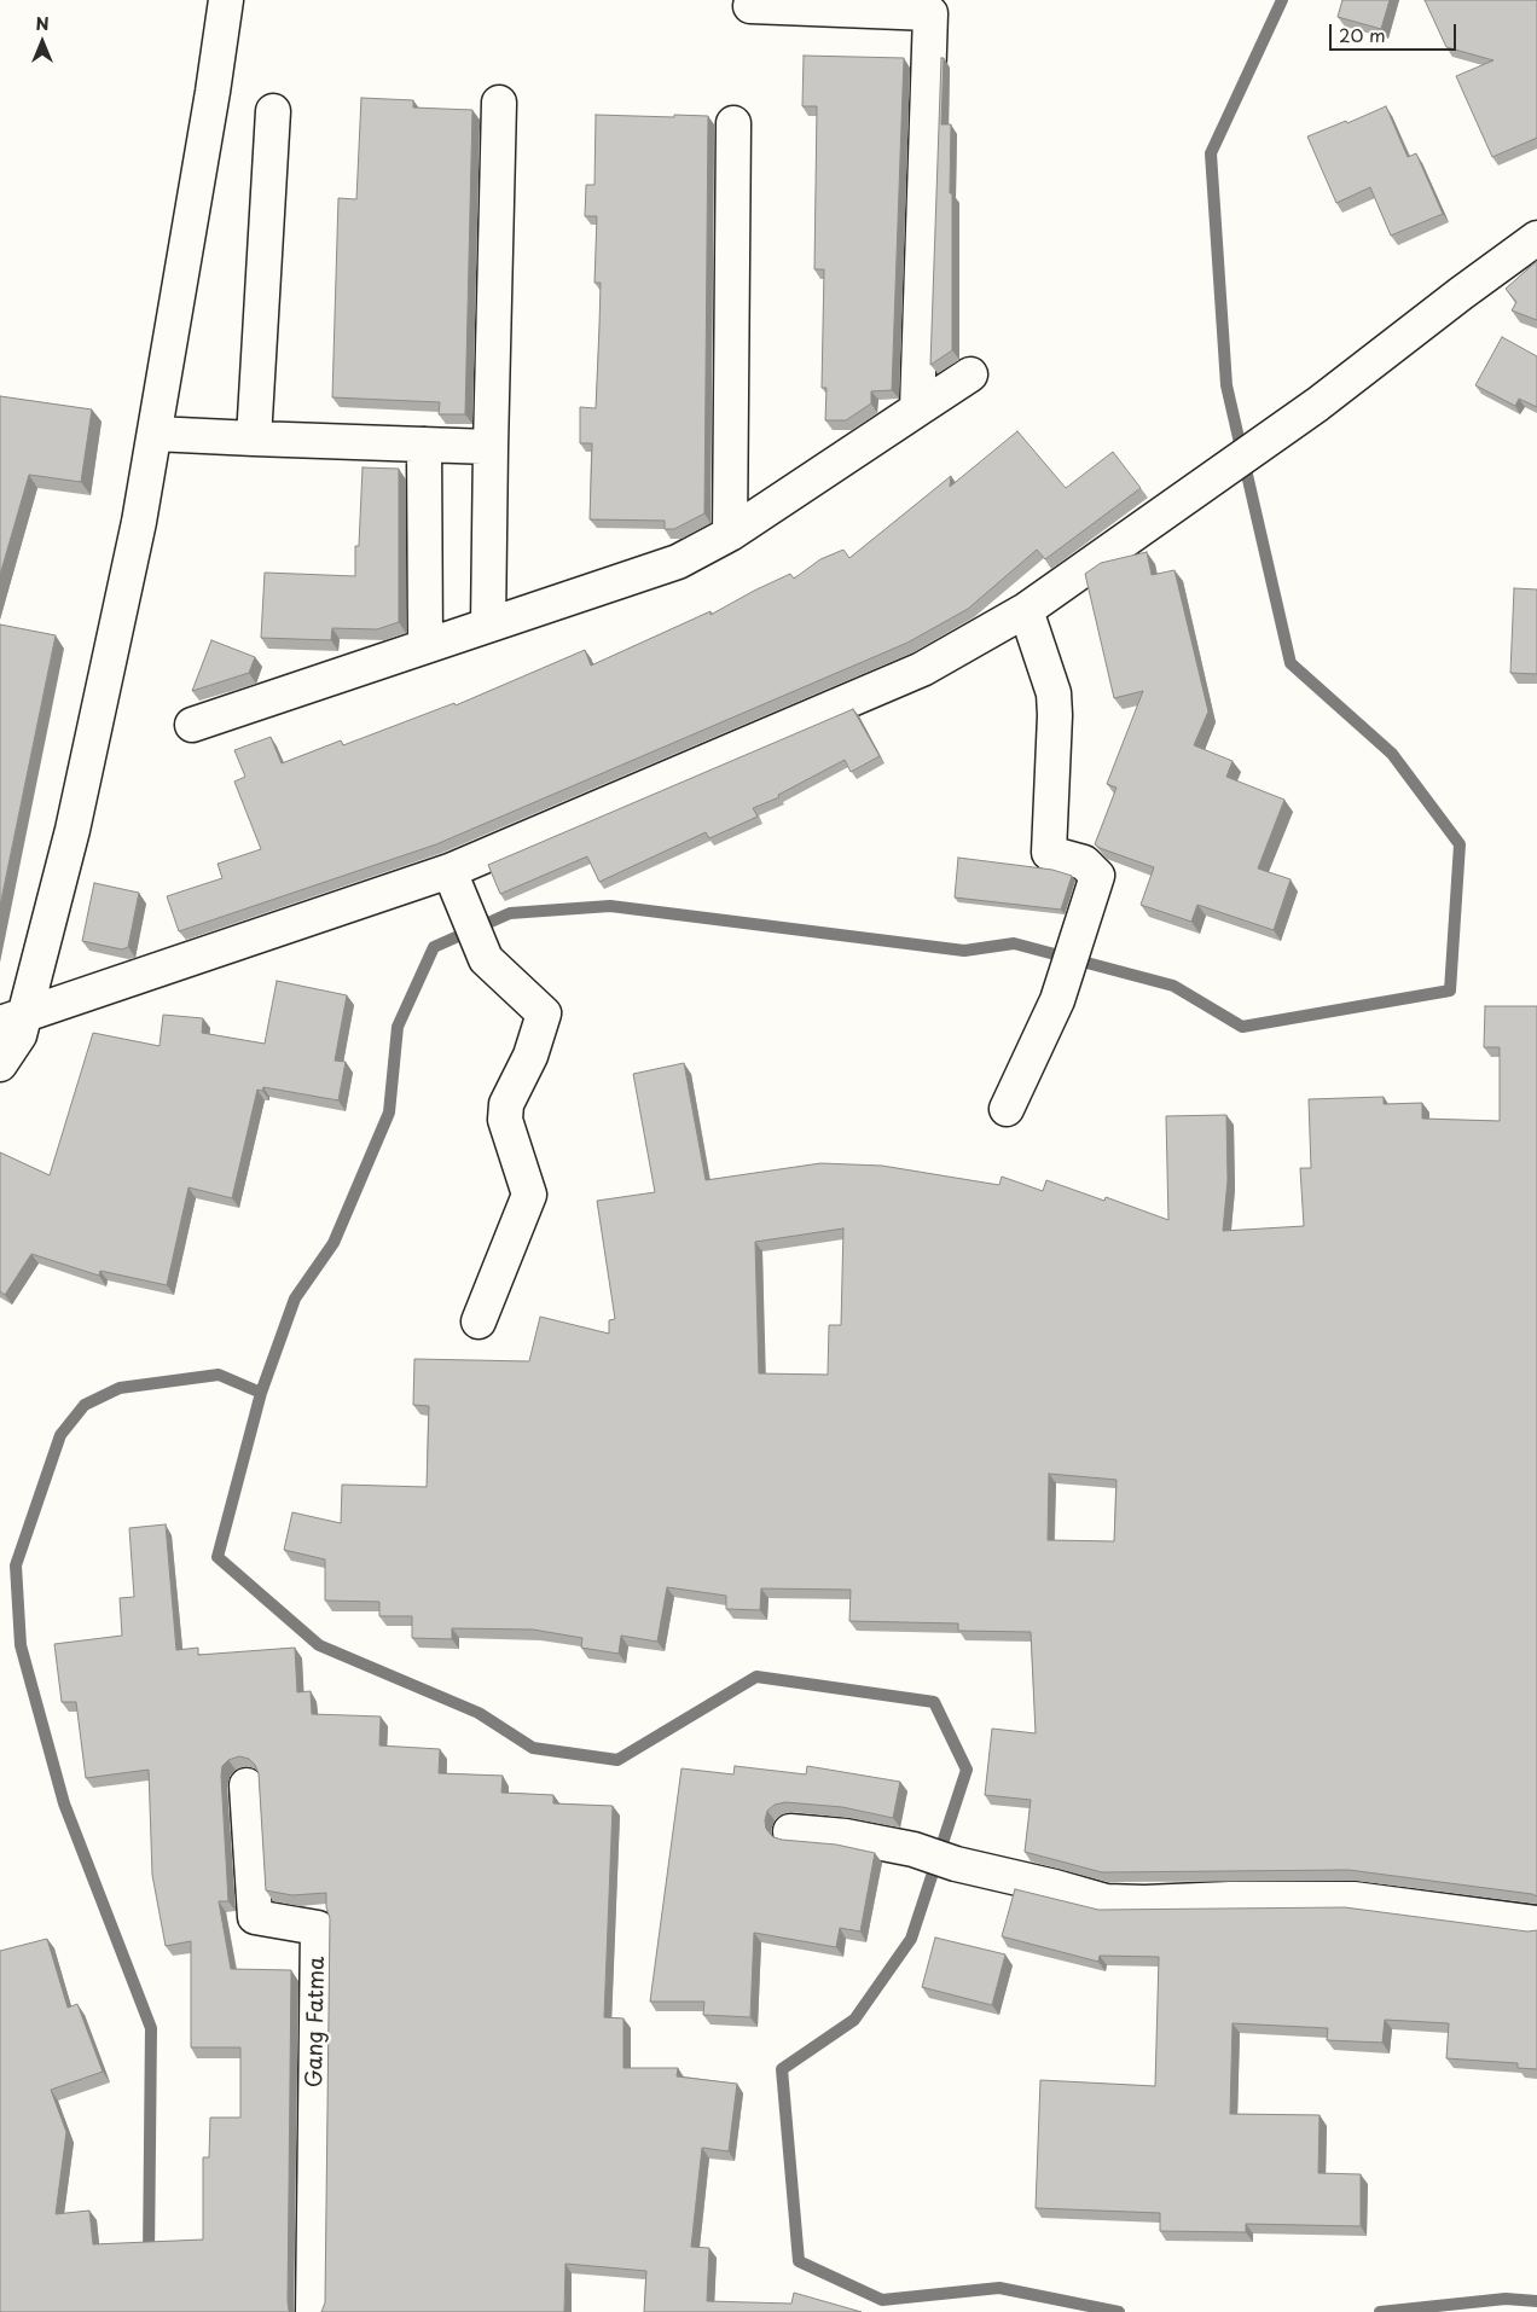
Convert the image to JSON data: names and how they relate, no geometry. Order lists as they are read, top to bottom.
{
  "streets": {
    "street": ["Gang Fatma"]
  },
  "scale_bar": "20 m",
  "north": "top"
}
